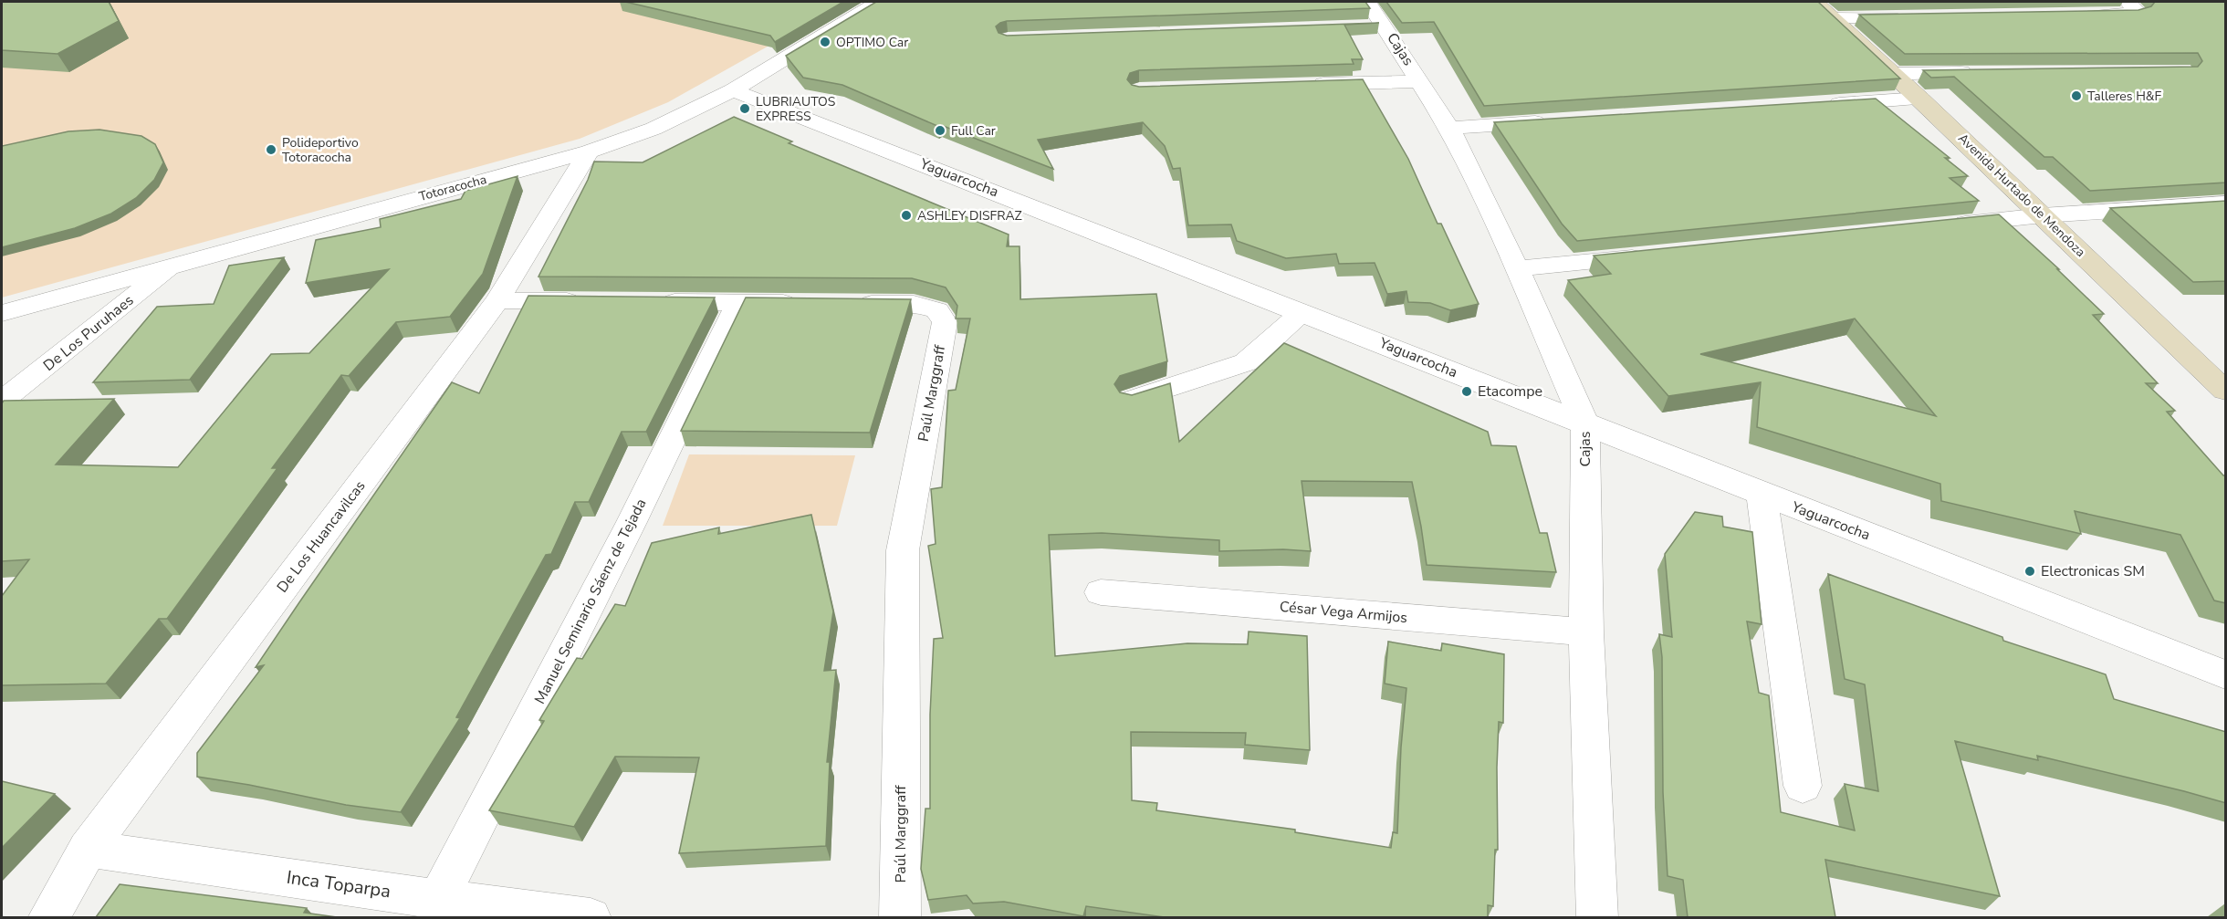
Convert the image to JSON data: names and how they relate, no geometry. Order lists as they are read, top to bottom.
{
  "streets": {
    "main road": ["Avenida Hurtado de Mendoza"],
    "street": [
      "Cajas",
      "Yaguarcocha",
      "Totoracocha",
      "De Los Puruhaes",
      "Paúl Marggraff",
      "De Los Huancavilcas",
      "Manuel Seminario Sáenz de Tejada",
      "César Vega Armijos",
      "Inca Toparpa"
    ]
  },
  "crossings": [
    ["Cajas", "Yaguarcocha"],
    ["Cajas", "César Vega Armijos"],
    ["Yaguarcocha", "Totoracocha"],
    ["Totoracocha", "De Los Puruhaes"],
    ["Totoracocha", "De Los Huancavilcas"],
    ["De Los Huancavilcas", "Inca Toparpa"],
    ["Manuel Seminario Sáenz de Tejada", "Inca Toparpa"]
  ],
  "places": [
    "OPTIMO Car",
    "Talleres H&F",
    "LUBRIAUTOS EXPRESS",
    "Full Car",
    "Polideportivo Totoracocha",
    "ASHLEY DISFRAZ",
    "Etacompe",
    "Electronicas SM"
  ]
}
